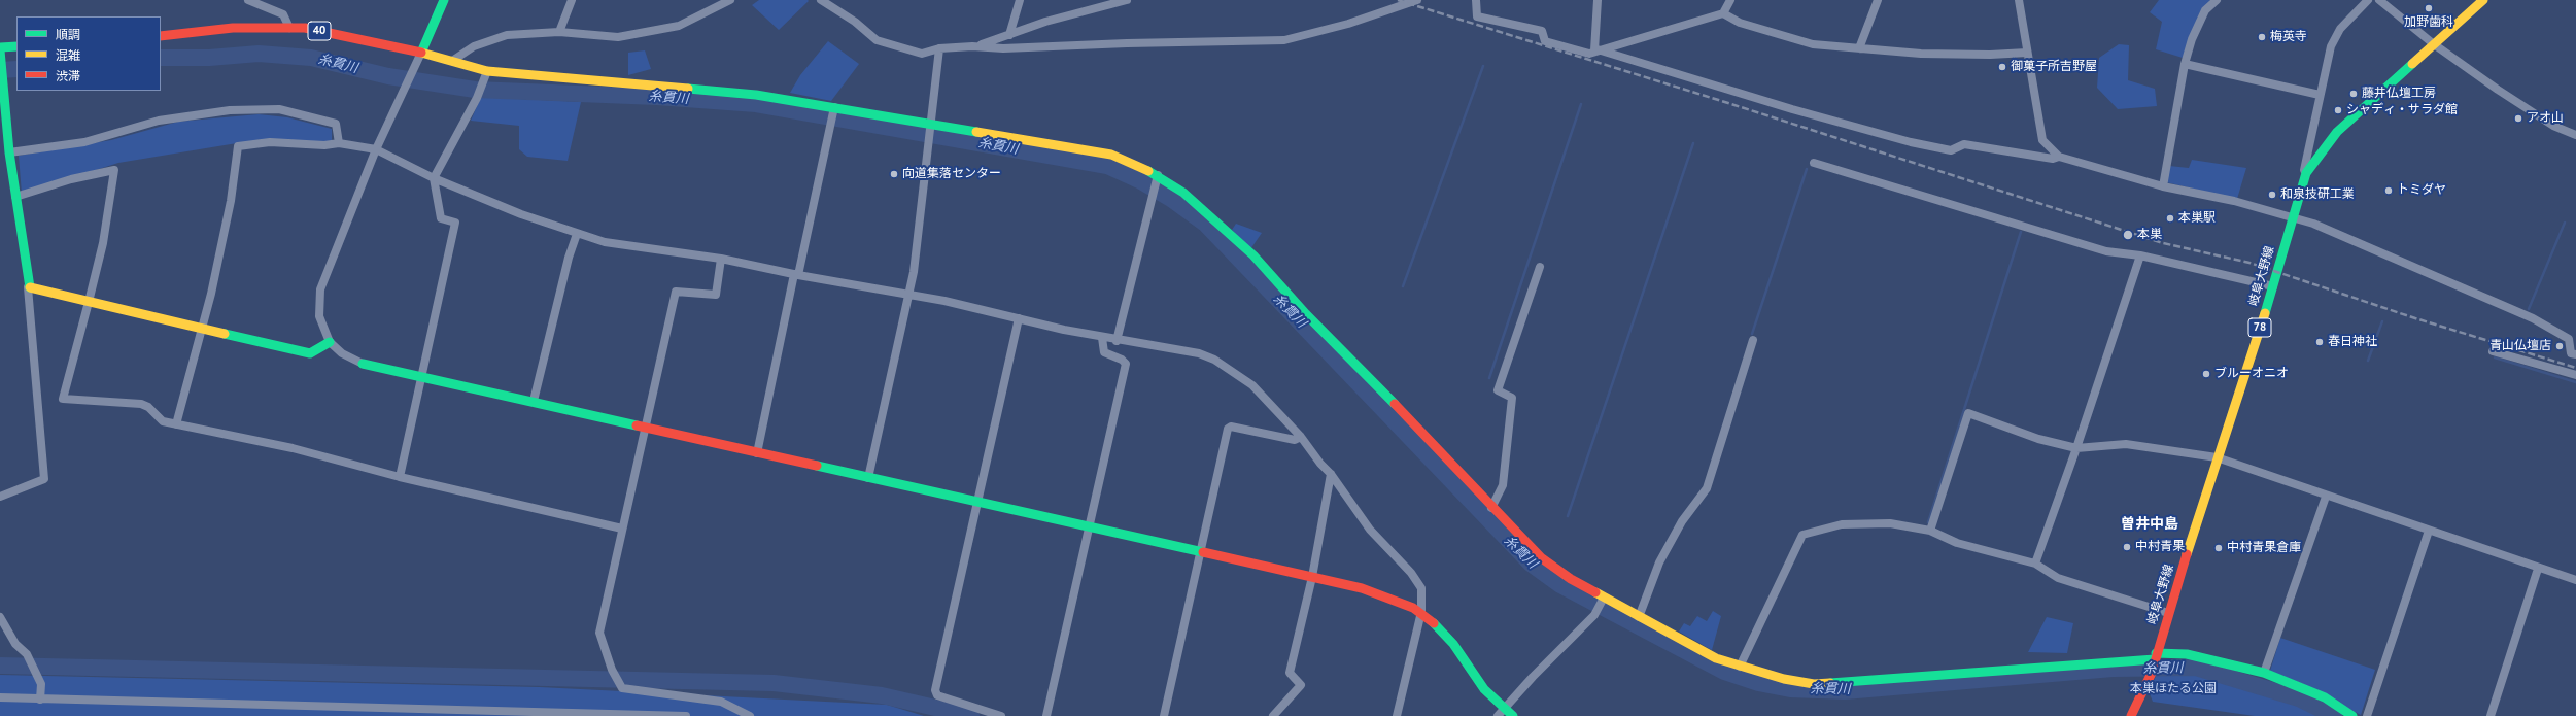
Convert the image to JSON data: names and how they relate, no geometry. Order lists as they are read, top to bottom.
{
  "streets": {
    "street": ["40", "岐阜大野線", "78"]
  },
  "districts": ["曽井中島"],
  "water": ["糸貫川"],
  "parks": ["本巣ほたる公園"],
  "places": [
    "加野歯科",
    "梅英寺",
    "御菓子所吉野屋",
    "藤井仏壇工房",
    "シャディ・サラダ館",
    "アオ山",
    "向道集落センター",
    "トミダヤ",
    "和泉技研工業",
    "本巣駅",
    "本巣",
    "春日神社",
    "青山仏壇店",
    "ブルーオニオ",
    "中村青果",
    "中村青果倉庫"
  ],
  "legend": ["順調", "混雑", "渋滞"]
}
